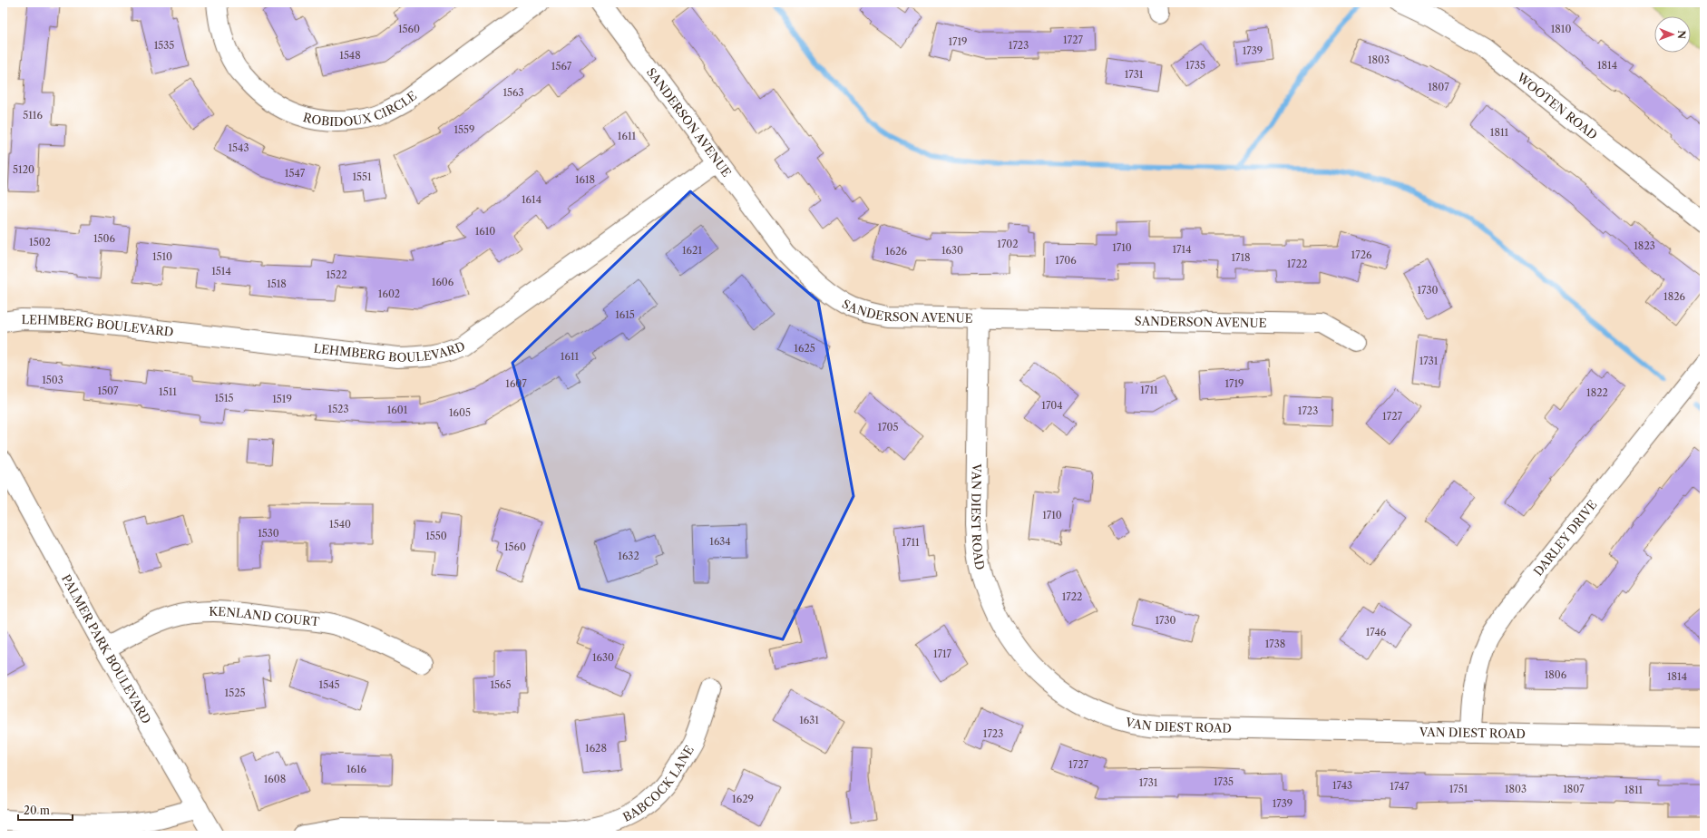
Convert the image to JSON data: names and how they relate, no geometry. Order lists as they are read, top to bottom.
{
  "streets": {
    "street": [
      "ROBIDOUX CIRCLE",
      "WOOTEN ROAD",
      "SANDERSON AVENUE",
      "LEHMBERG BOULEVARD",
      "VAN DIEST ROAD",
      "DARLEY DRIVE",
      "KENLAND COURT",
      "PALMER PARK BOULEVARD",
      "BABCOCK LANE"
    ]
  },
  "crossings": [
    ["SANDERSON AVENUE", "LEHMBERG BOULEVARD"],
    ["SANDERSON AVENUE", "VAN DIEST ROAD"],
    ["VAN DIEST ROAD", "DARLEY DRIVE"],
    ["KENLAND COURT", "PALMER PARK BOULEVARD"]
  ],
  "house_numbers": [
    "1560",
    "1810",
    "1727",
    "1719",
    "1535",
    "1723",
    "1739",
    "1548",
    "1803",
    "1735",
    "1814",
    "1567",
    "1731",
    "1807",
    "1563",
    "5116",
    "1559",
    "1811",
    "1611",
    "1543",
    "5120",
    "1547",
    "1551",
    "1618",
    "1614",
    "1610",
    "1506",
    "1502",
    "1702",
    "1823",
    "1710",
    "1714",
    "1621",
    "1630",
    "1626",
    "1726",
    "1510",
    "1718",
    "1706",
    "1722",
    "1514",
    "1522",
    "1606",
    "1518",
    "1730",
    "1602",
    "1826",
    "1615",
    "1625",
    "1611",
    "1731",
    "1503",
    "1607",
    "1719",
    "1711",
    "1507",
    "1511",
    "1822",
    "1515",
    "1519",
    "1704",
    "1523",
    "1601",
    "1723",
    "1605",
    "1727",
    "1705",
    "1710",
    "1540",
    "1530",
    "1550",
    "1634",
    "1711",
    "1560",
    "1632",
    "1722",
    "1730",
    "1746",
    "1738",
    "1717",
    "1630",
    "1806",
    "1814",
    "1545",
    "1565",
    "1525",
    "1631",
    "1723",
    "1628",
    "1727",
    "1616",
    "1608",
    "1735",
    "1731",
    "1743",
    "1747",
    "1751",
    "1803",
    "1807",
    "1811",
    "1629",
    "1739"
  ],
  "scale_bar": "20 m",
  "north": "right"
}
